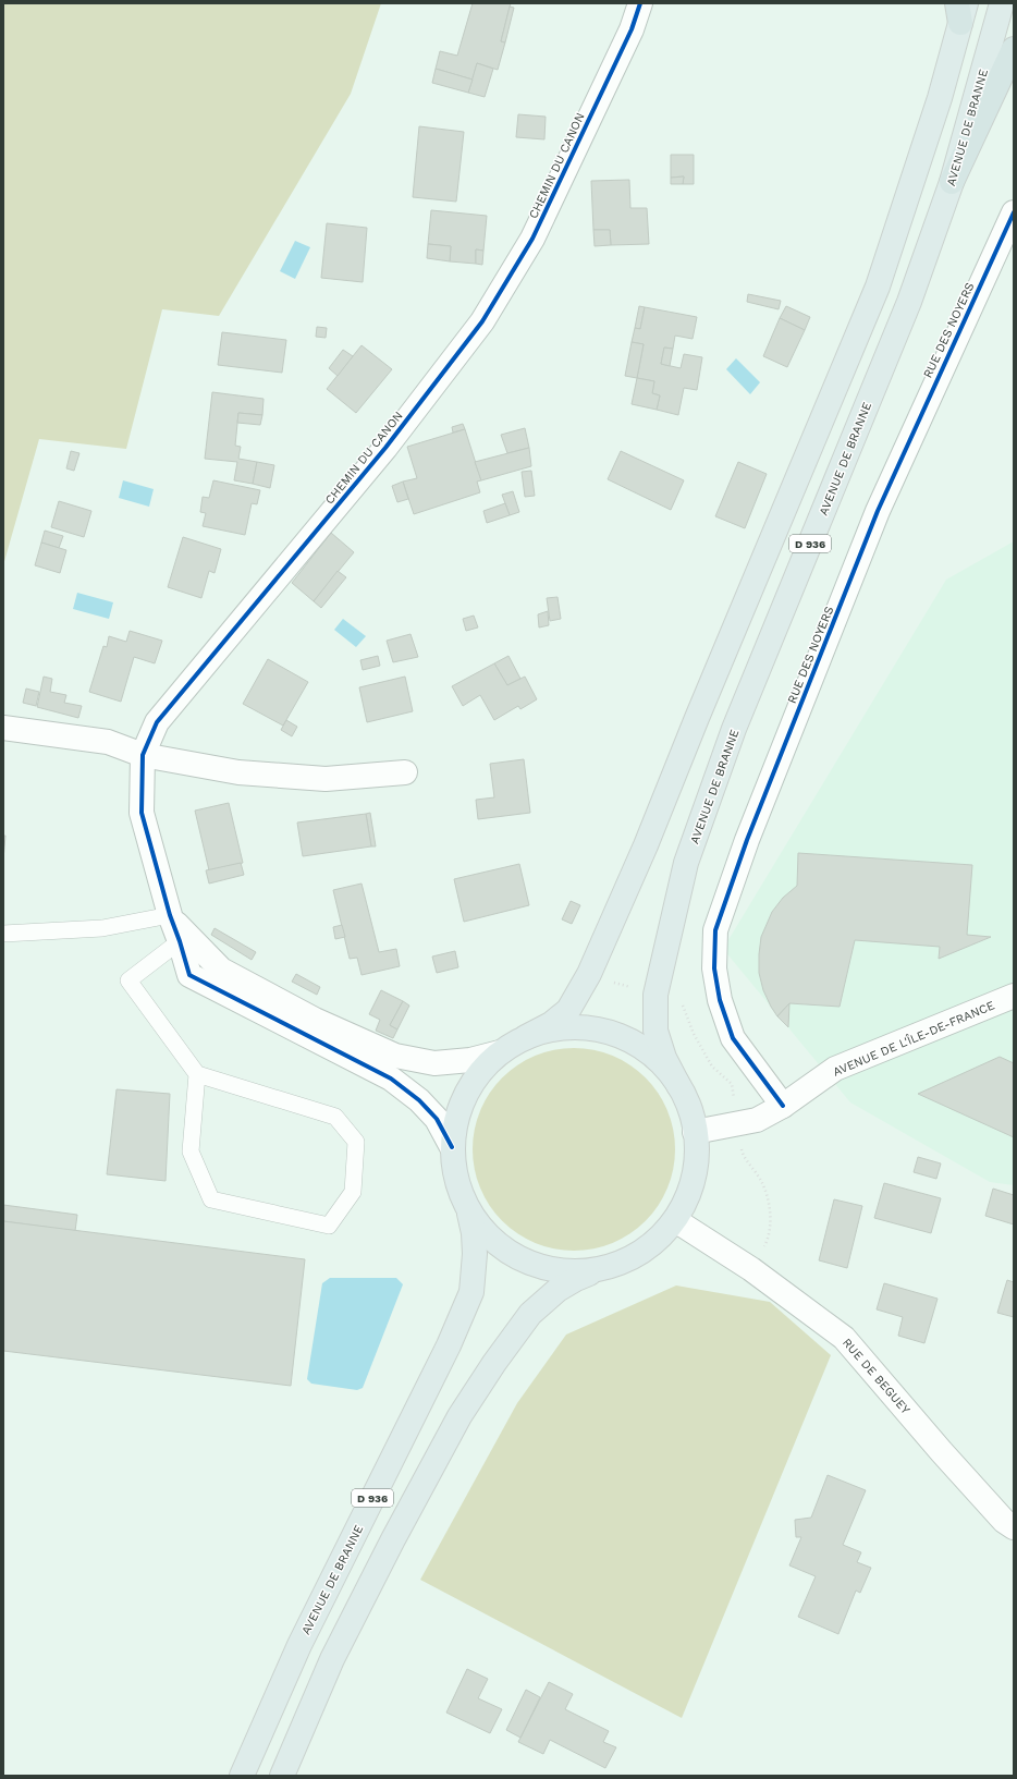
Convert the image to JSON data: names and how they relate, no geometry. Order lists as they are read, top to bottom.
{
  "streets": {
    "main road": ["AVENUE DE BRANNE", "D 936"],
    "street": [
      "CHEMIN DU CANON",
      "RUE DES NOYERS",
      "AVENUE DE L'ÎLE-DE-FRANCE",
      "RUE DE BEGUEY"
    ]
  },
  "crossings": [
    ["RUE DES NOYERS", "AVENUE DE L'ÎLE-DE-FRANCE"]
  ]
}
